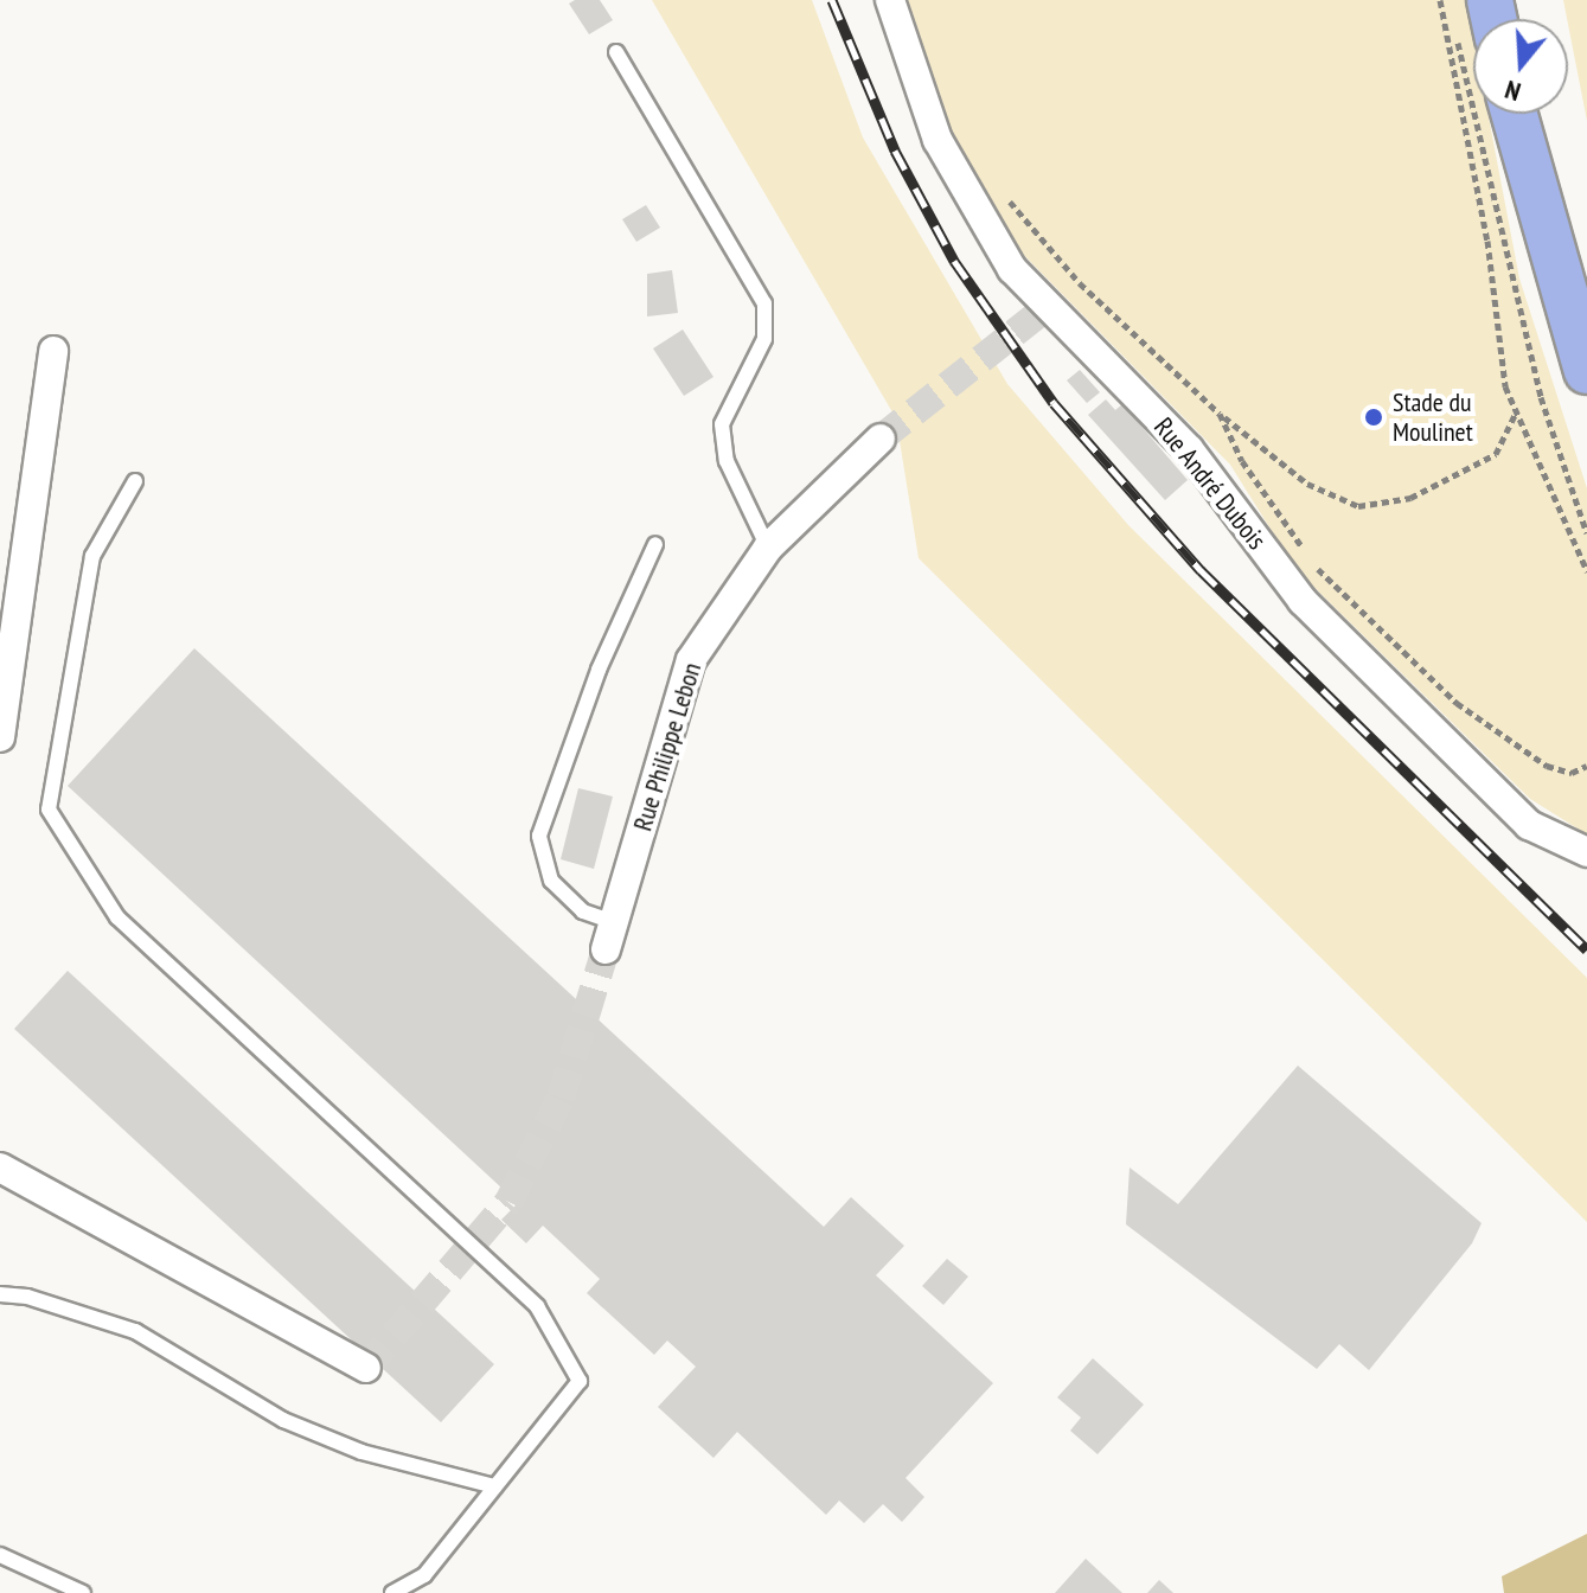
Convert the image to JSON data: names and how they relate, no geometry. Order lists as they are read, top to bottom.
{
  "streets": {
    "street": ["Rue André Dubois", "Rue Philippe Lebon"]
  },
  "places": ["Stade du Moulinet"],
  "north": "bottom"
}
